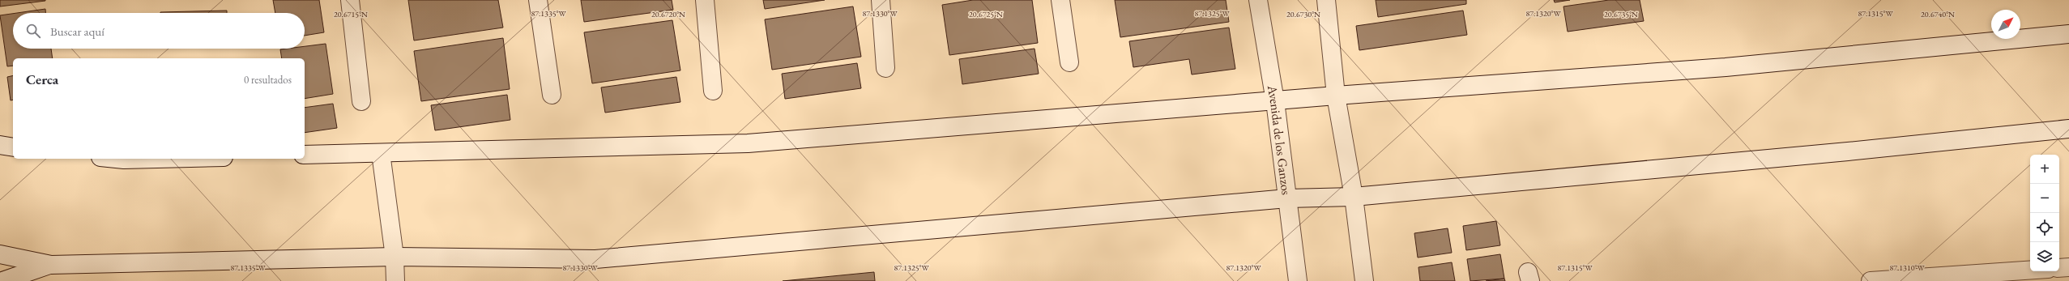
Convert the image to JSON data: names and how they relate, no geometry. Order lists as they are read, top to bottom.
{
  "streets": {
    "main road": ["Avenida de los Ganzos"]
  },
  "north": "top right",
  "page": {
    "search": "Buscar aquí",
    "heading": ["Cerca", "0 resultados"],
    "map_buttons": ["+", "−"]
  },
  "coordinates": [
    "87.1330°W",
    "87.1315°W",
    "87.1335°W",
    "87.1325°W",
    "87.1320°W",
    "20.6715°N",
    "20.6720°N",
    "20.6725°N",
    "20.6730°N",
    "20.6735°N",
    "20.6740°N",
    "87.1310°W"
  ]
}
